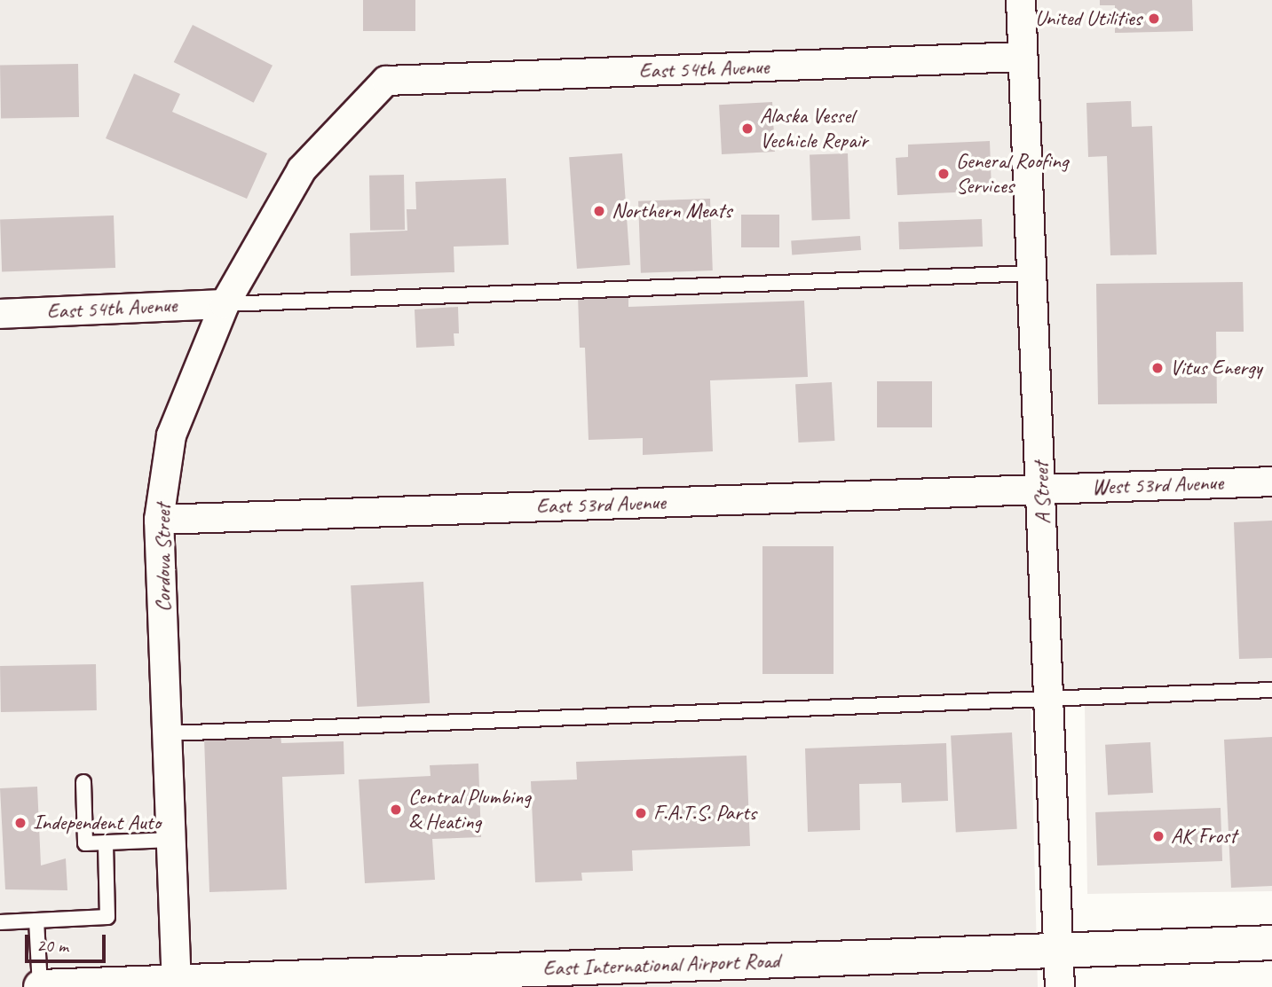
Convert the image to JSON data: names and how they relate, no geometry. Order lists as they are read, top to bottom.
{
  "streets": {
    "main road": ["East International Airport Road"],
    "street": [
      "East 54th Avenue",
      "West 53rd Avenue",
      "A Street",
      "East 53rd Avenue",
      "Cordova Street"
    ]
  },
  "crossings": [
    ["East 54th Avenue", "A Street"],
    ["East 54th Avenue", "Cordova Street"],
    ["West 53rd Avenue", "A Street"],
    ["West 53rd Avenue", "East 53rd Avenue"],
    ["A Street", "East 53rd Avenue"],
    ["A Street", "East International Airport Road"],
    ["East 53rd Avenue", "Cordova Street"],
    ["Cordova Street", "East International Airport Road"]
  ],
  "places": [
    "United Utilities",
    "Alaska Vessel Vechicle Repair",
    "General Roofing Services",
    "Northern Meats",
    "Vitus Energy",
    "Central Plumbing & Heating",
    "F.A.T.S. Parts",
    "Independent Auto",
    "AK Frost"
  ],
  "scale_bar": "20 m"
}
